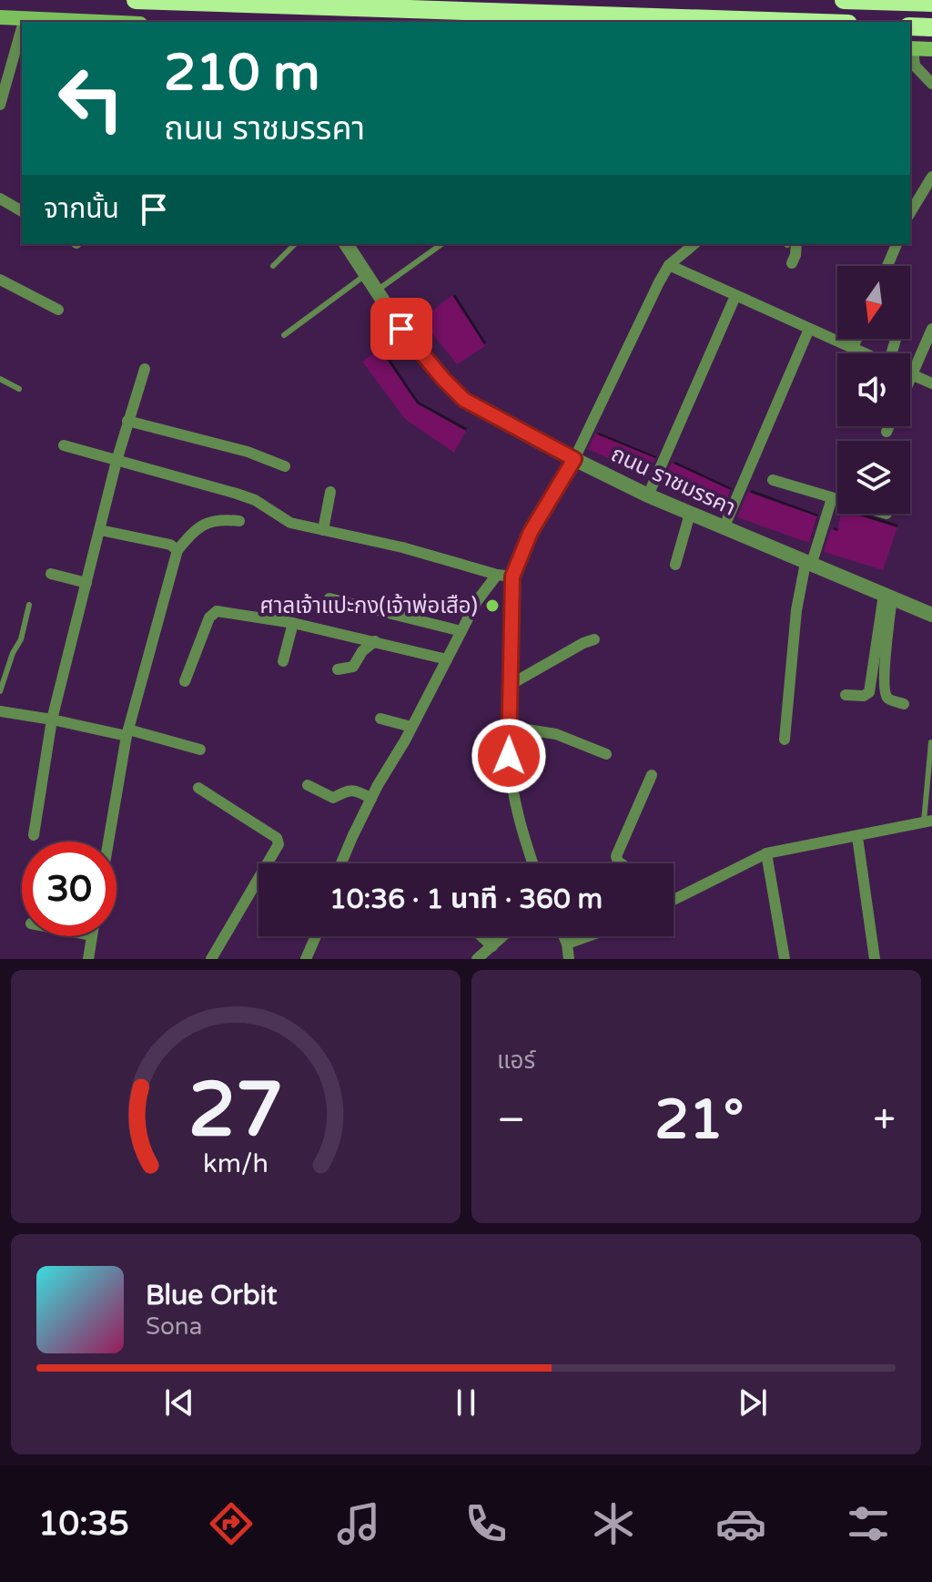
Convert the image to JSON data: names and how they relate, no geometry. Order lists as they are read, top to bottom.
{
  "streets": {
    "street": ["ถนน ราชมรรคา"]
  },
  "places": ["ศาลเจ้าแปะกง(เจ้าพ่อเสือ)"],
  "north": "bottom",
  "page": {
    "turn": ["210 m", "ถนน ราชมรรคา"],
    "then": "จากนั้น",
    "limit": "30",
    "trip": "10:36 · 1 นาที · 360 m",
    "tile": "แอร์",
    "heat": ["−", "21°", "+"],
    "song": ["Blue Orbit", "Sona"],
    "tabs": "10:35",
    "gauge": ["27", "km/h"]
  }
}
